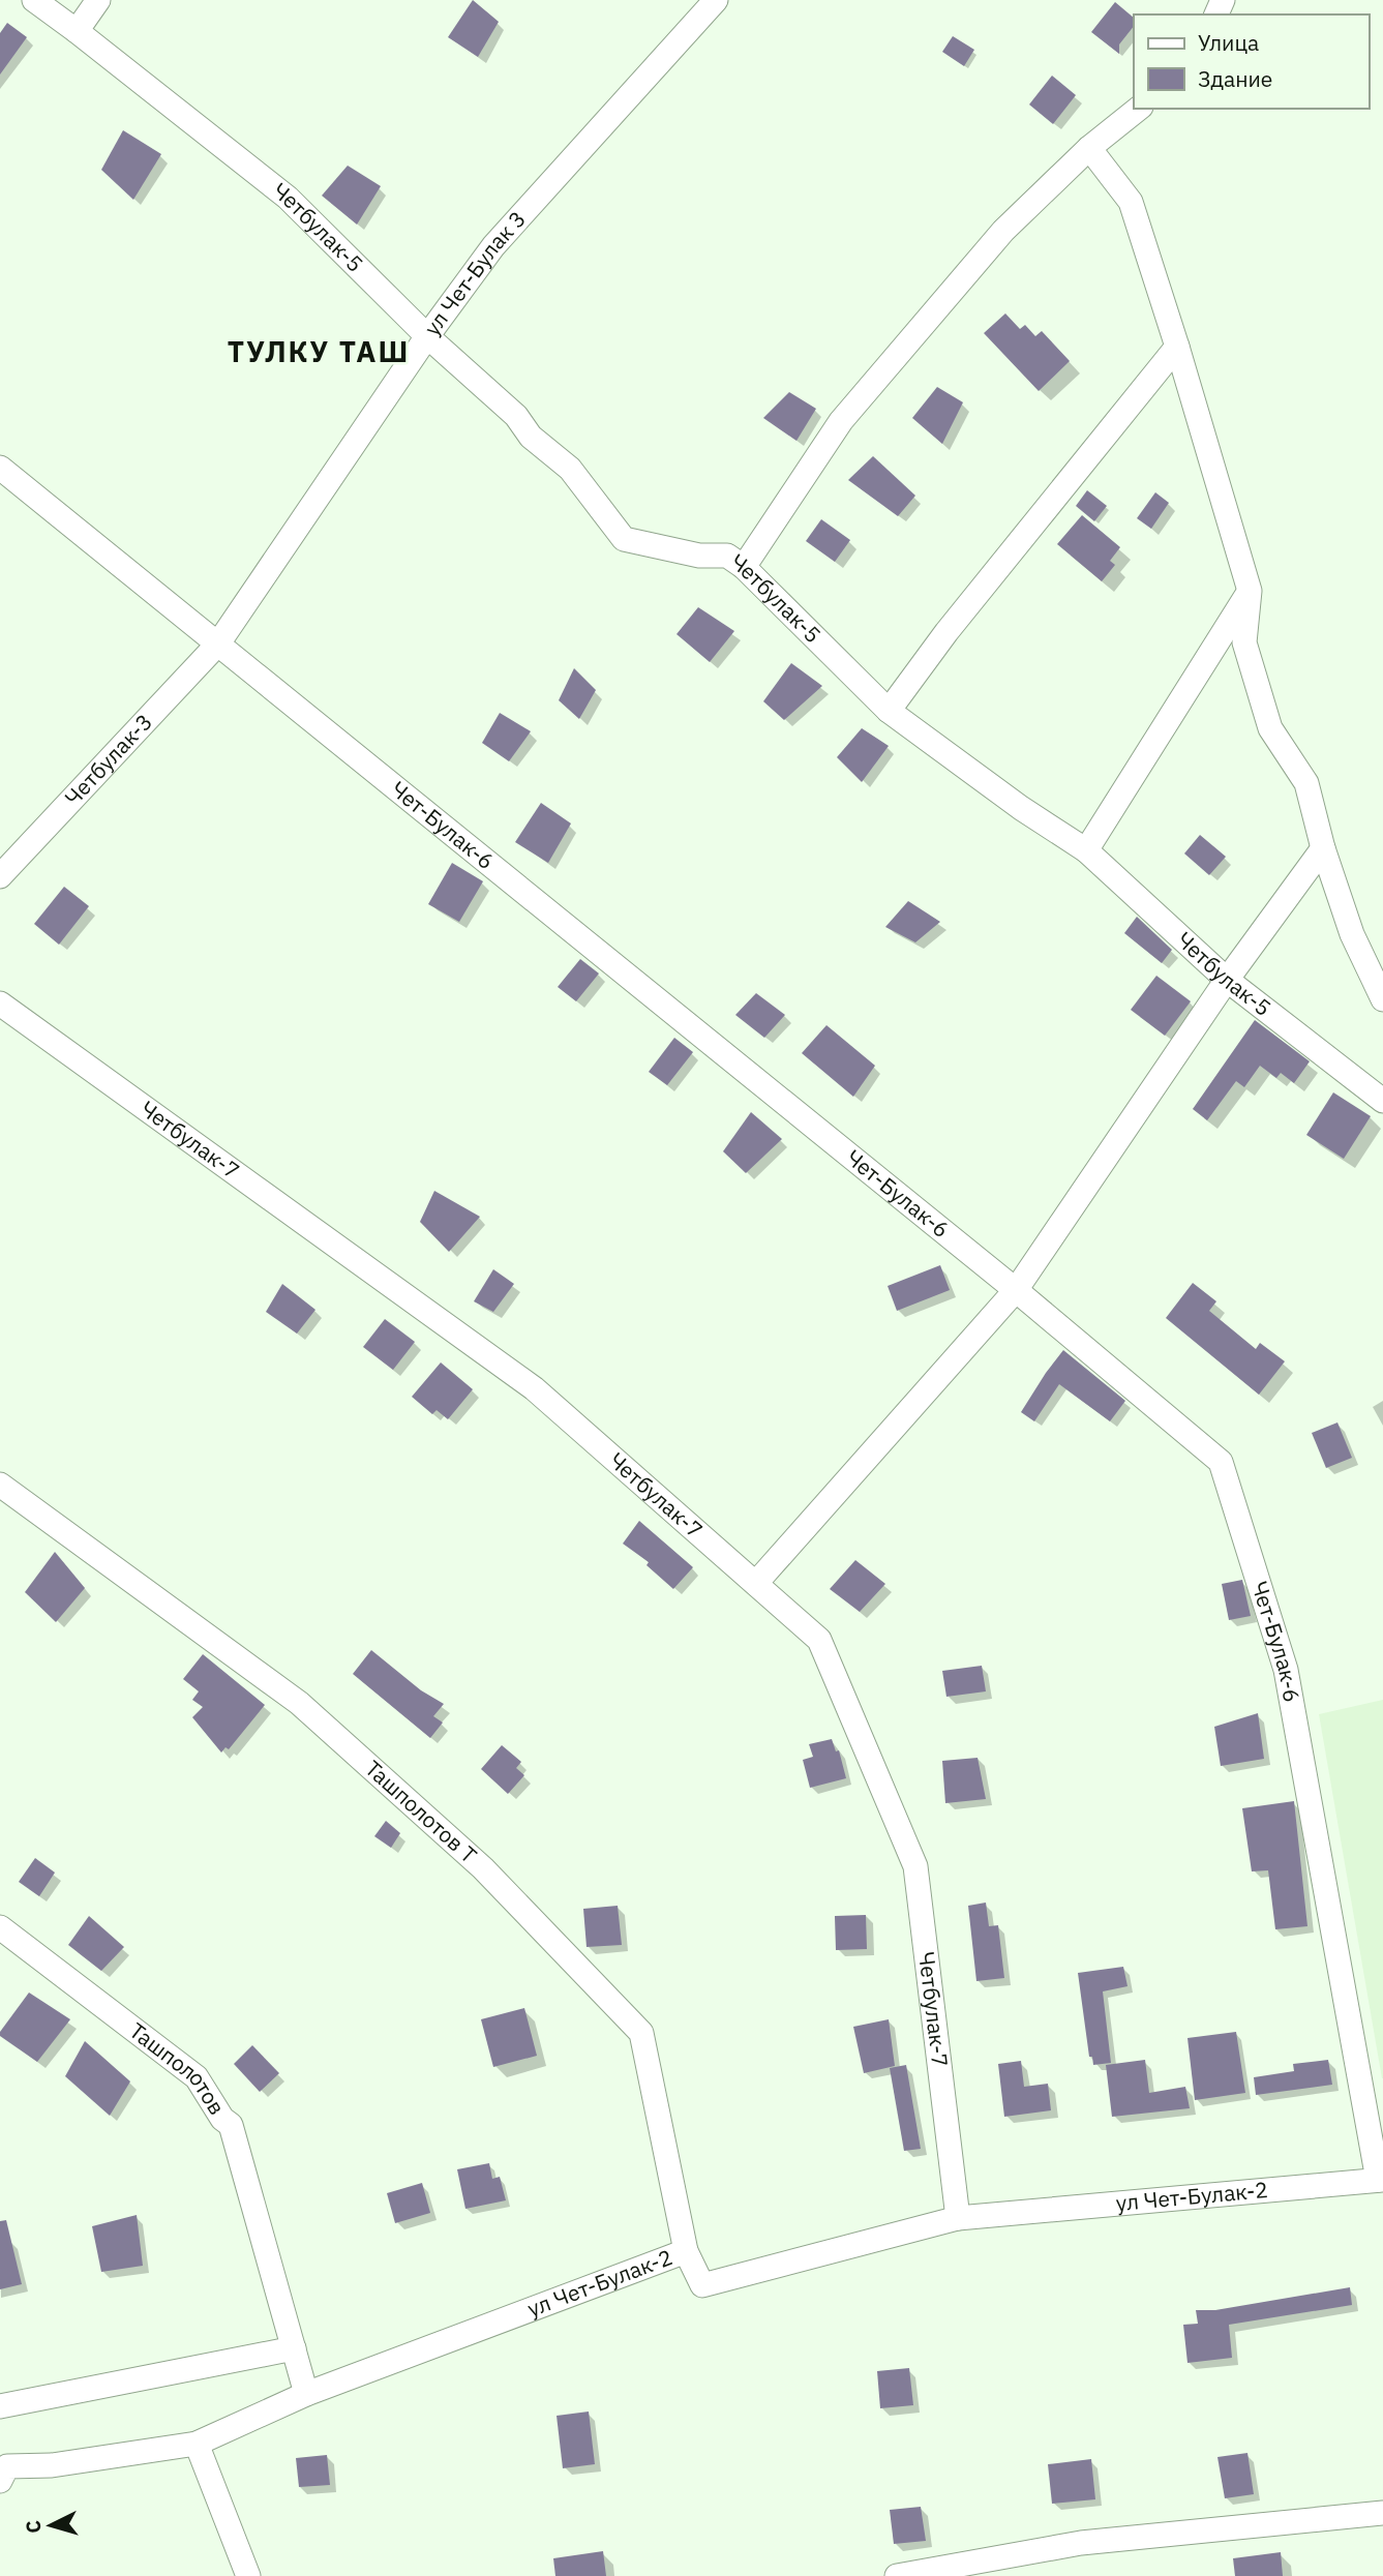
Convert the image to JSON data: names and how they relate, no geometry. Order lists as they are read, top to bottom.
{
  "streets": {
    "street": [
      "Четбулак-5",
      "ул Чет-Булак 3",
      "Четбулак-3",
      "Чет-Булак-6",
      "Четбулак-7",
      "Ташполотов Т",
      "Ташполотов",
      "ул Чет-Булак-2"
    ]
  },
  "crossings": [
    ["Четбулак-5", "ул Чет-Булак 3"],
    ["ул Чет-Булак 3", "Четбулак-3"],
    ["ул Чет-Булак 3", "Чет-Булак-6"],
    ["Четбулак-3", "Чет-Булак-6"],
    ["Чет-Булак-6", "ул Чет-Булак-2"],
    ["Четбулак-7", "ул Чет-Булак-2"],
    ["Ташполотов Т", "ул Чет-Булак-2"],
    ["Ташполотов", "ул Чет-Булак-2"]
  ],
  "districts": ["ТУЛКУ ТАШ"],
  "legend": ["Улица", "Здание"],
  "north": "left"
}
